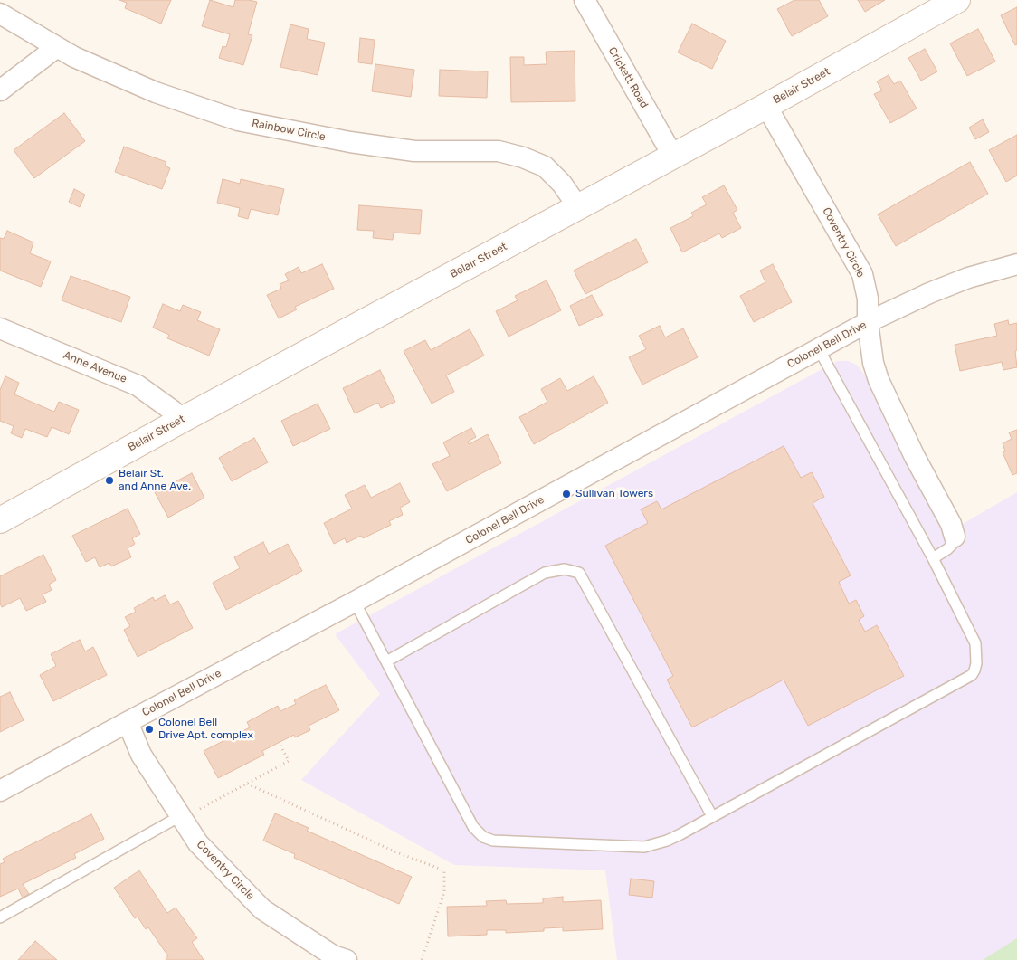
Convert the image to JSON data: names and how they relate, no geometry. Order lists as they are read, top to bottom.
{
  "streets": {
    "main road": ["Belair Street"],
    "street": [
      "Crickett Road",
      "Rainbow Circle",
      "Coventry Circle",
      "Colonel Bell Drive",
      "Anne Avenue"
    ]
  },
  "crossings": [
    ["Crickett Road", "Belair Street"],
    ["Belair Street", "Rainbow Circle"],
    ["Belair Street", "Coventry Circle"],
    ["Belair Street", "Anne Avenue"],
    ["Coventry Circle", "Colonel Bell Drive"]
  ],
  "places": ["Belair St. and Anne Ave.", "Sullivan Towers", "Colonel Bell Drive Apt. complex"]
}
